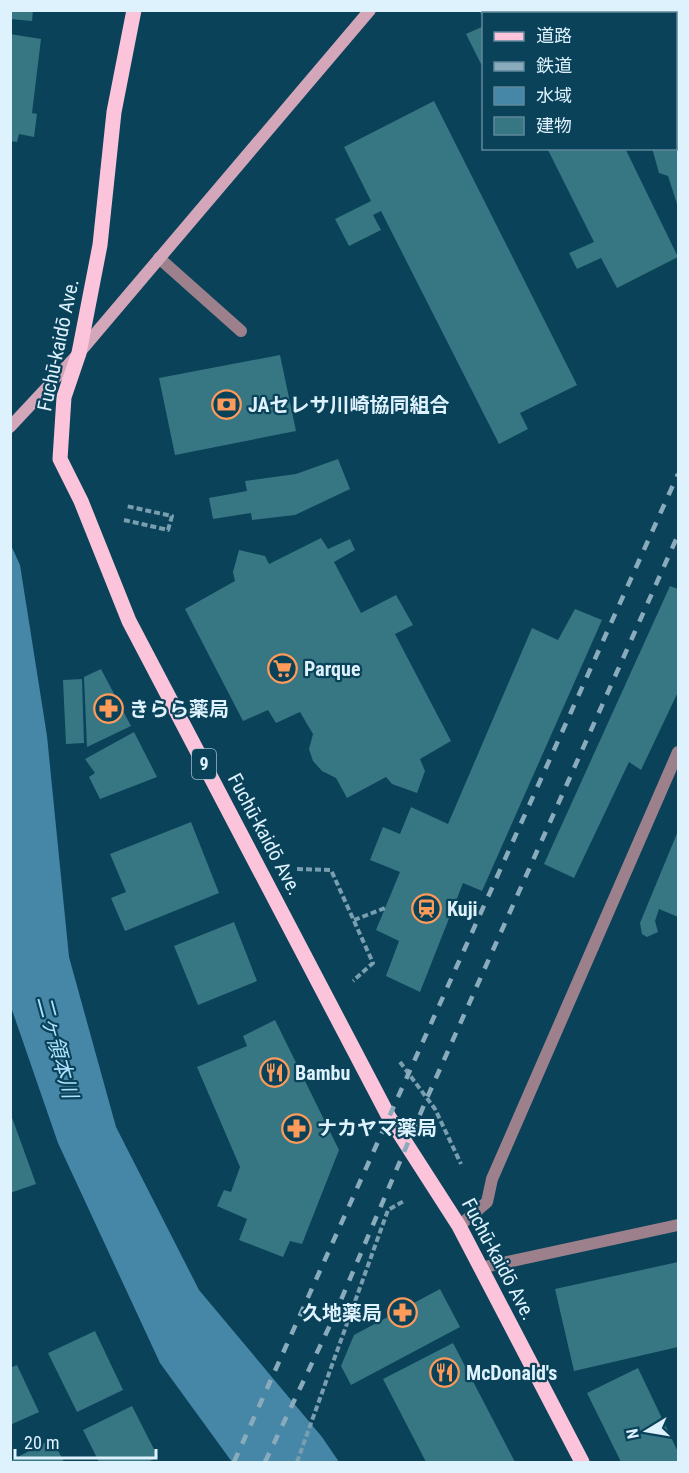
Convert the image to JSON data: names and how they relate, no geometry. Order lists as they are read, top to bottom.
{
  "streets": {
    "main road": ["Fuchū-kaidō Ave.", "9"]
  },
  "water": ["二ヶ領本川"],
  "places": {
    "bank": ["JAセレサ川崎協同組合"],
    "supermarket": ["Parque"],
    "pharmacy": ["きらら薬局", "ナカヤマ薬局", "久地薬局"],
    "station": ["Kuji"],
    "restaurant": ["Bambu", "McDonald's"]
  },
  "legend": [
    "道路",
    "鉄道",
    "水域",
    "建物"
  ],
  "scale_bar": "20 m",
  "north": "left"
}
